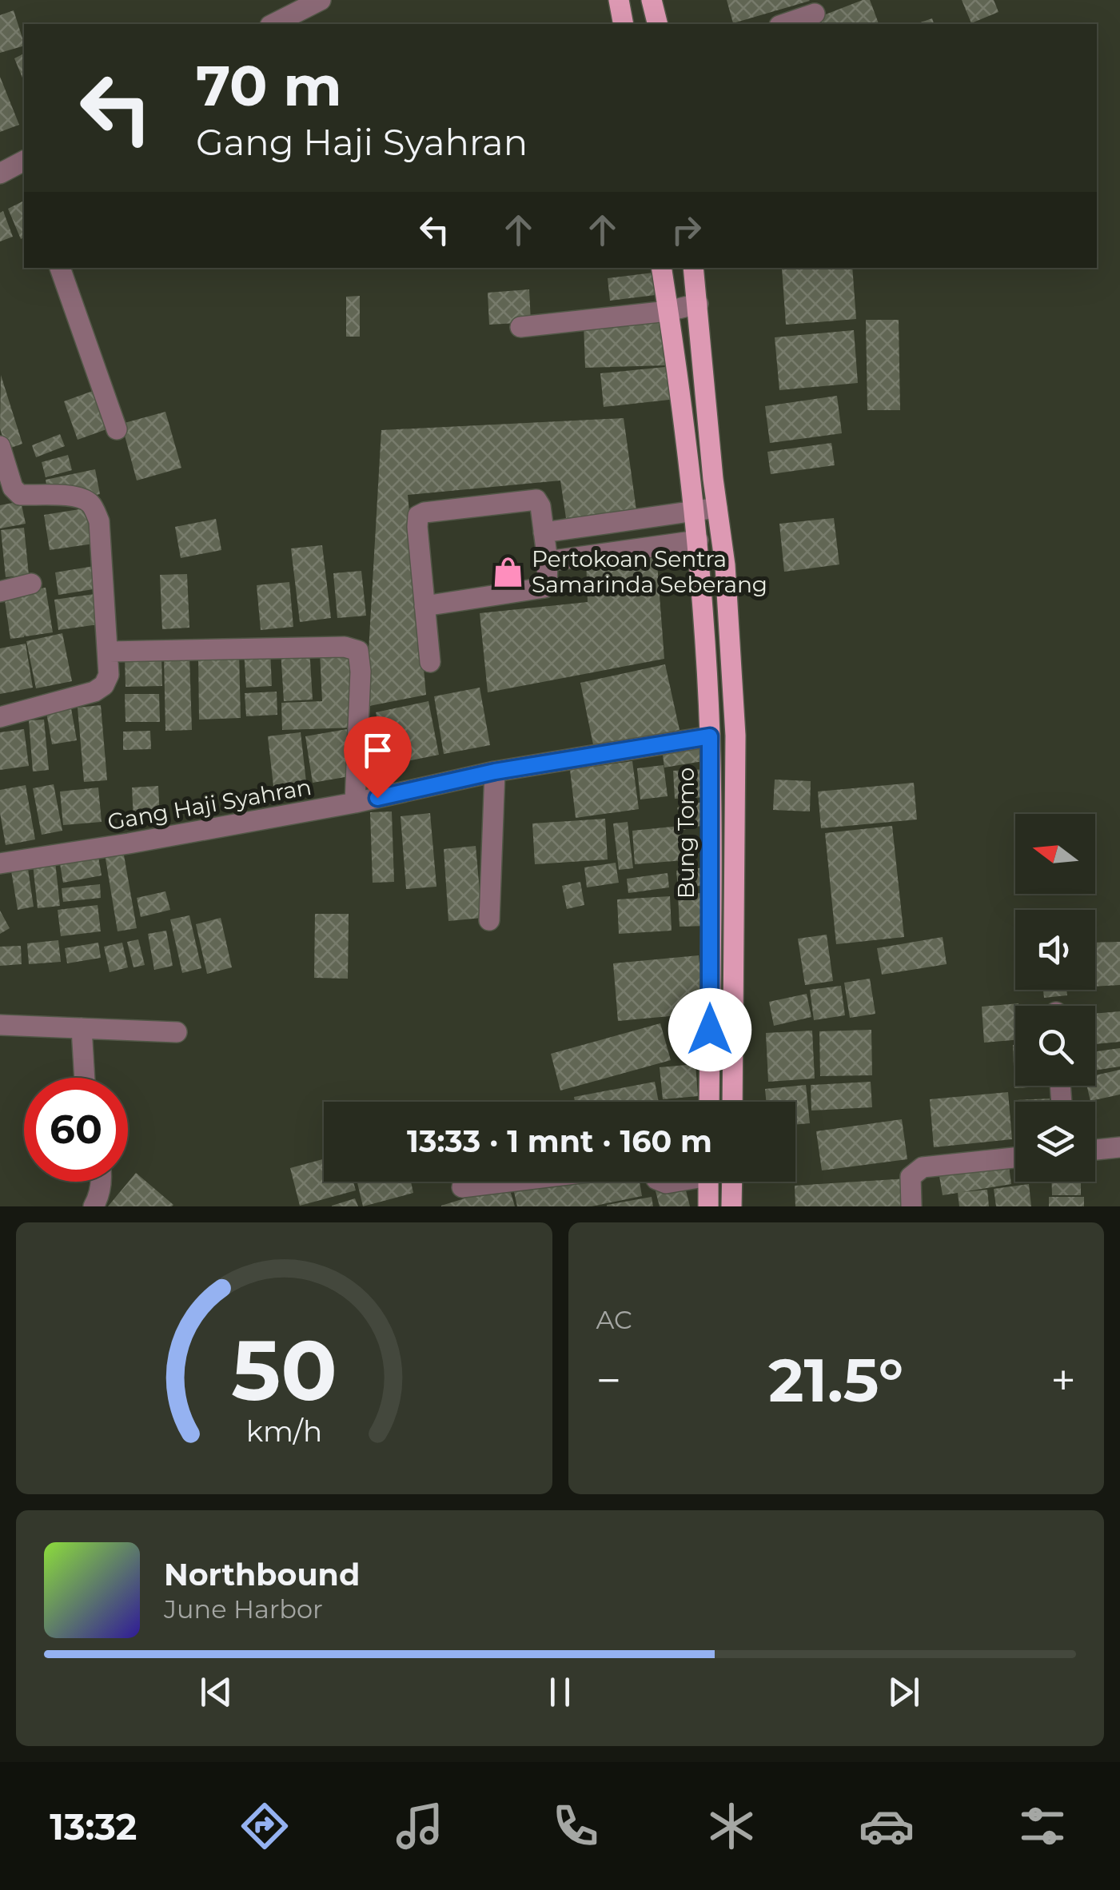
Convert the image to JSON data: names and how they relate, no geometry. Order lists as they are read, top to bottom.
{
  "streets": {
    "main road": ["Bung Tomo"],
    "street": ["Gang Haji Syahran"]
  },
  "crossings": [
    ["Gang Haji Syahran", "Bung Tomo"]
  ],
  "places": {
    "shop": ["Pertokoan Sentra Samarinda Seberang"]
  },
  "north": "left",
  "page": {
    "turn": ["70 m", "Gang Haji Syahran"],
    "limit": "60",
    "trip": "13:33 · 1 mnt · 160 m",
    "tile": "AC",
    "heat": ["−", "21.5°", "+"],
    "song": ["Northbound", "June Harbor"],
    "tabs": "13:32",
    "gauge": ["50", "km/h"]
  }
}
